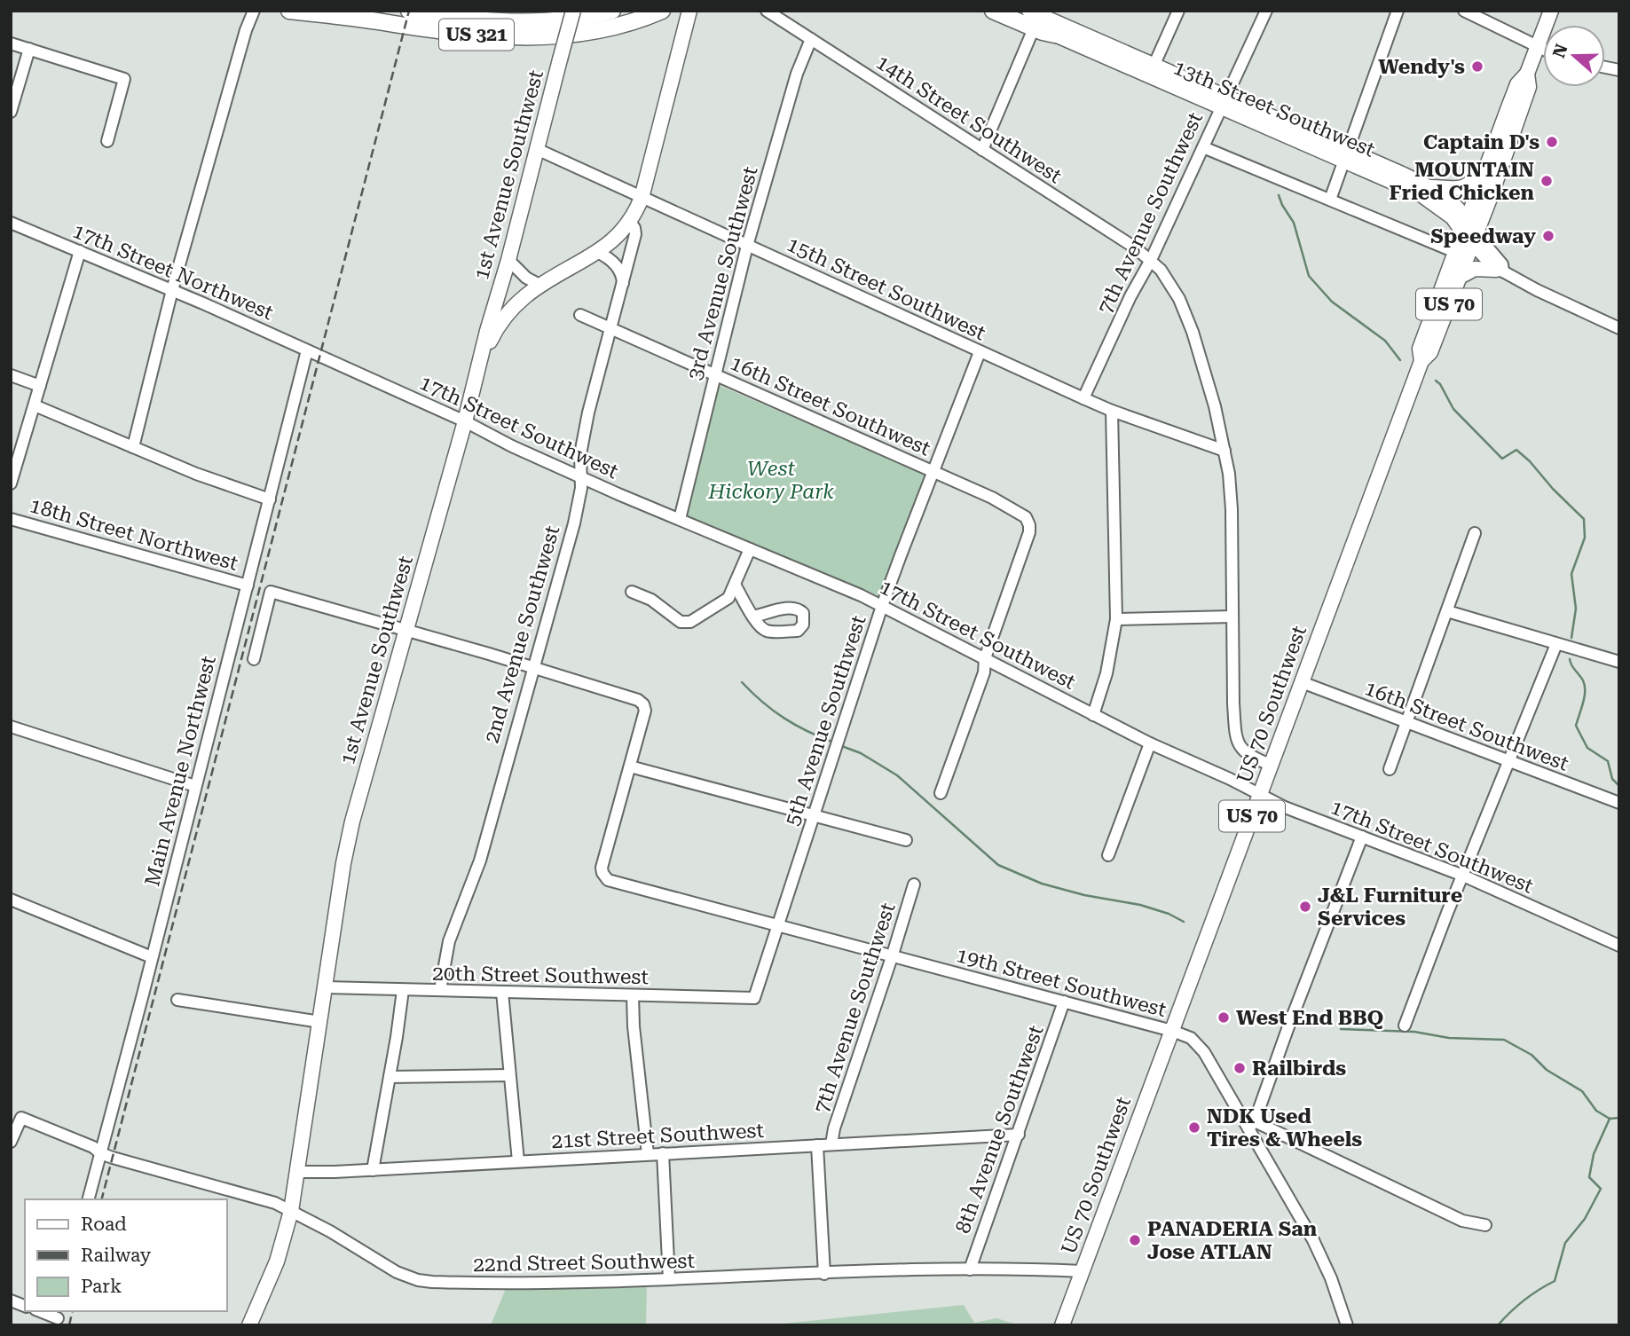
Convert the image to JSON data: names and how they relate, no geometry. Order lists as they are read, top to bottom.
{
  "streets": {
    "highway": ["US 321"],
    "main road": [
      "13th Street Southwest",
      "1st Avenue Southwest",
      "US 70",
      "2nd Avenue Southwest",
      "US 70 Southwest"
    ],
    "street": [
      "14th Street Southwest",
      "7th Avenue Southwest",
      "17th Street Northwest",
      "3rd Avenue Southwest",
      "15th Street Southwest",
      "16th Street Southwest",
      "17th Street Southwest",
      "18th Street Northwest",
      "5th Avenue Southwest",
      "Main Avenue Northwest",
      "20th Street Southwest",
      "19th Street Southwest",
      "8th Avenue Southwest",
      "21st Street Southwest",
      "22nd Street Southwest"
    ]
  },
  "crossings": [
    ["13th Street Southwest", "7th Avenue Southwest"],
    ["13th Street Southwest", "US 70 Southwest"],
    ["14th Street Southwest", "7th Avenue Southwest"],
    ["14th Street Southwest", "3rd Avenue Southwest"],
    ["14th Street Southwest", "15th Street Southwest"],
    ["14th Street Southwest", "US 70 Southwest"],
    ["1st Avenue Southwest", "15th Street Southwest"],
    ["1st Avenue Southwest", "17th Street Southwest"],
    ["1st Avenue Southwest", "2nd Avenue Southwest"],
    ["1st Avenue Southwest", "20th Street Southwest"],
    ["1st Avenue Southwest", "21st Street Southwest"],
    ["1st Avenue Southwest", "22nd Street Southwest"],
    ["7th Avenue Southwest", "15th Street Southwest"],
    ["7th Avenue Southwest", "19th Street Southwest"],
    ["7th Avenue Southwest", "21st Street Southwest"],
    ["17th Street Northwest", "17th Street Southwest"],
    ["17th Street Northwest", "Main Avenue Northwest"],
    ["3rd Avenue Southwest", "15th Street Southwest"],
    ["3rd Avenue Southwest", "16th Street Southwest"],
    ["3rd Avenue Southwest", "17th Street Southwest"],
    ["15th Street Southwest", "2nd Avenue Southwest"],
    ["15th Street Southwest", "5th Avenue Southwest"],
    ["US 70", "US 70 Southwest"],
    ["US 70", "22nd Street Southwest"],
    ["16th Street Southwest", "17th Street Southwest"],
    ["16th Street Southwest", "2nd Avenue Southwest"],
    ["16th Street Southwest", "US 70 Southwest"],
    ["16th Street Southwest", "5th Avenue Southwest"],
    ["17th Street Southwest", "2nd Avenue Southwest"],
    ["17th Street Southwest", "US 70 Southwest"],
    ["17th Street Southwest", "5th Avenue Southwest"],
    ["18th Street Northwest", "Main Avenue Northwest"],
    ["2nd Avenue Southwest", "20th Street Southwest"],
    ["US 70 Southwest", "19th Street Southwest"],
    ["US 70 Southwest", "22nd Street Southwest"],
    ["5th Avenue Southwest", "20th Street Southwest"],
    ["5th Avenue Southwest", "19th Street Southwest"],
    ["Main Avenue Northwest", "22nd Street Southwest"],
    ["19th Street Southwest", "8th Avenue Southwest"],
    ["8th Avenue Southwest", "21st Street Southwest"],
    ["8th Avenue Southwest", "22nd Street Southwest"]
  ],
  "parks": ["West Hickory Park"],
  "places": [
    "Wendy's",
    "Captain D's",
    "MOUNTAIN Fried Chicken",
    "Speedway",
    "J&L Furniture Services",
    "West End BBQ",
    "Railbirds",
    "NDK Used Tires & Wheels",
    "PANADERIA San Jose ATLAN"
  ],
  "legend": ["Road", "Railway", "Park"],
  "north": "left"
}
